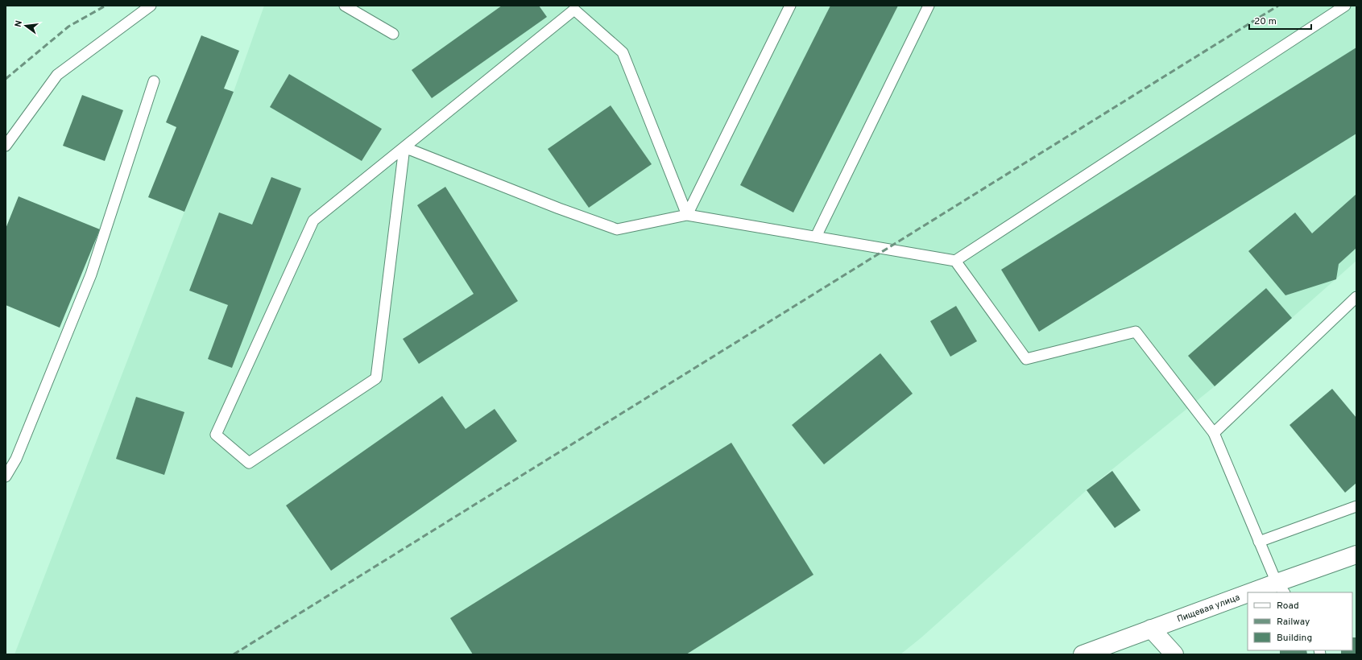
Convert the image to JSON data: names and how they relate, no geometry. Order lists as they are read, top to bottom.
{
  "streets": {
    "main road": ["Пищевая улица"]
  },
  "legend": ["Road", "Railway", "Building"],
  "scale_bar": "20 m",
  "north": "left"
}
